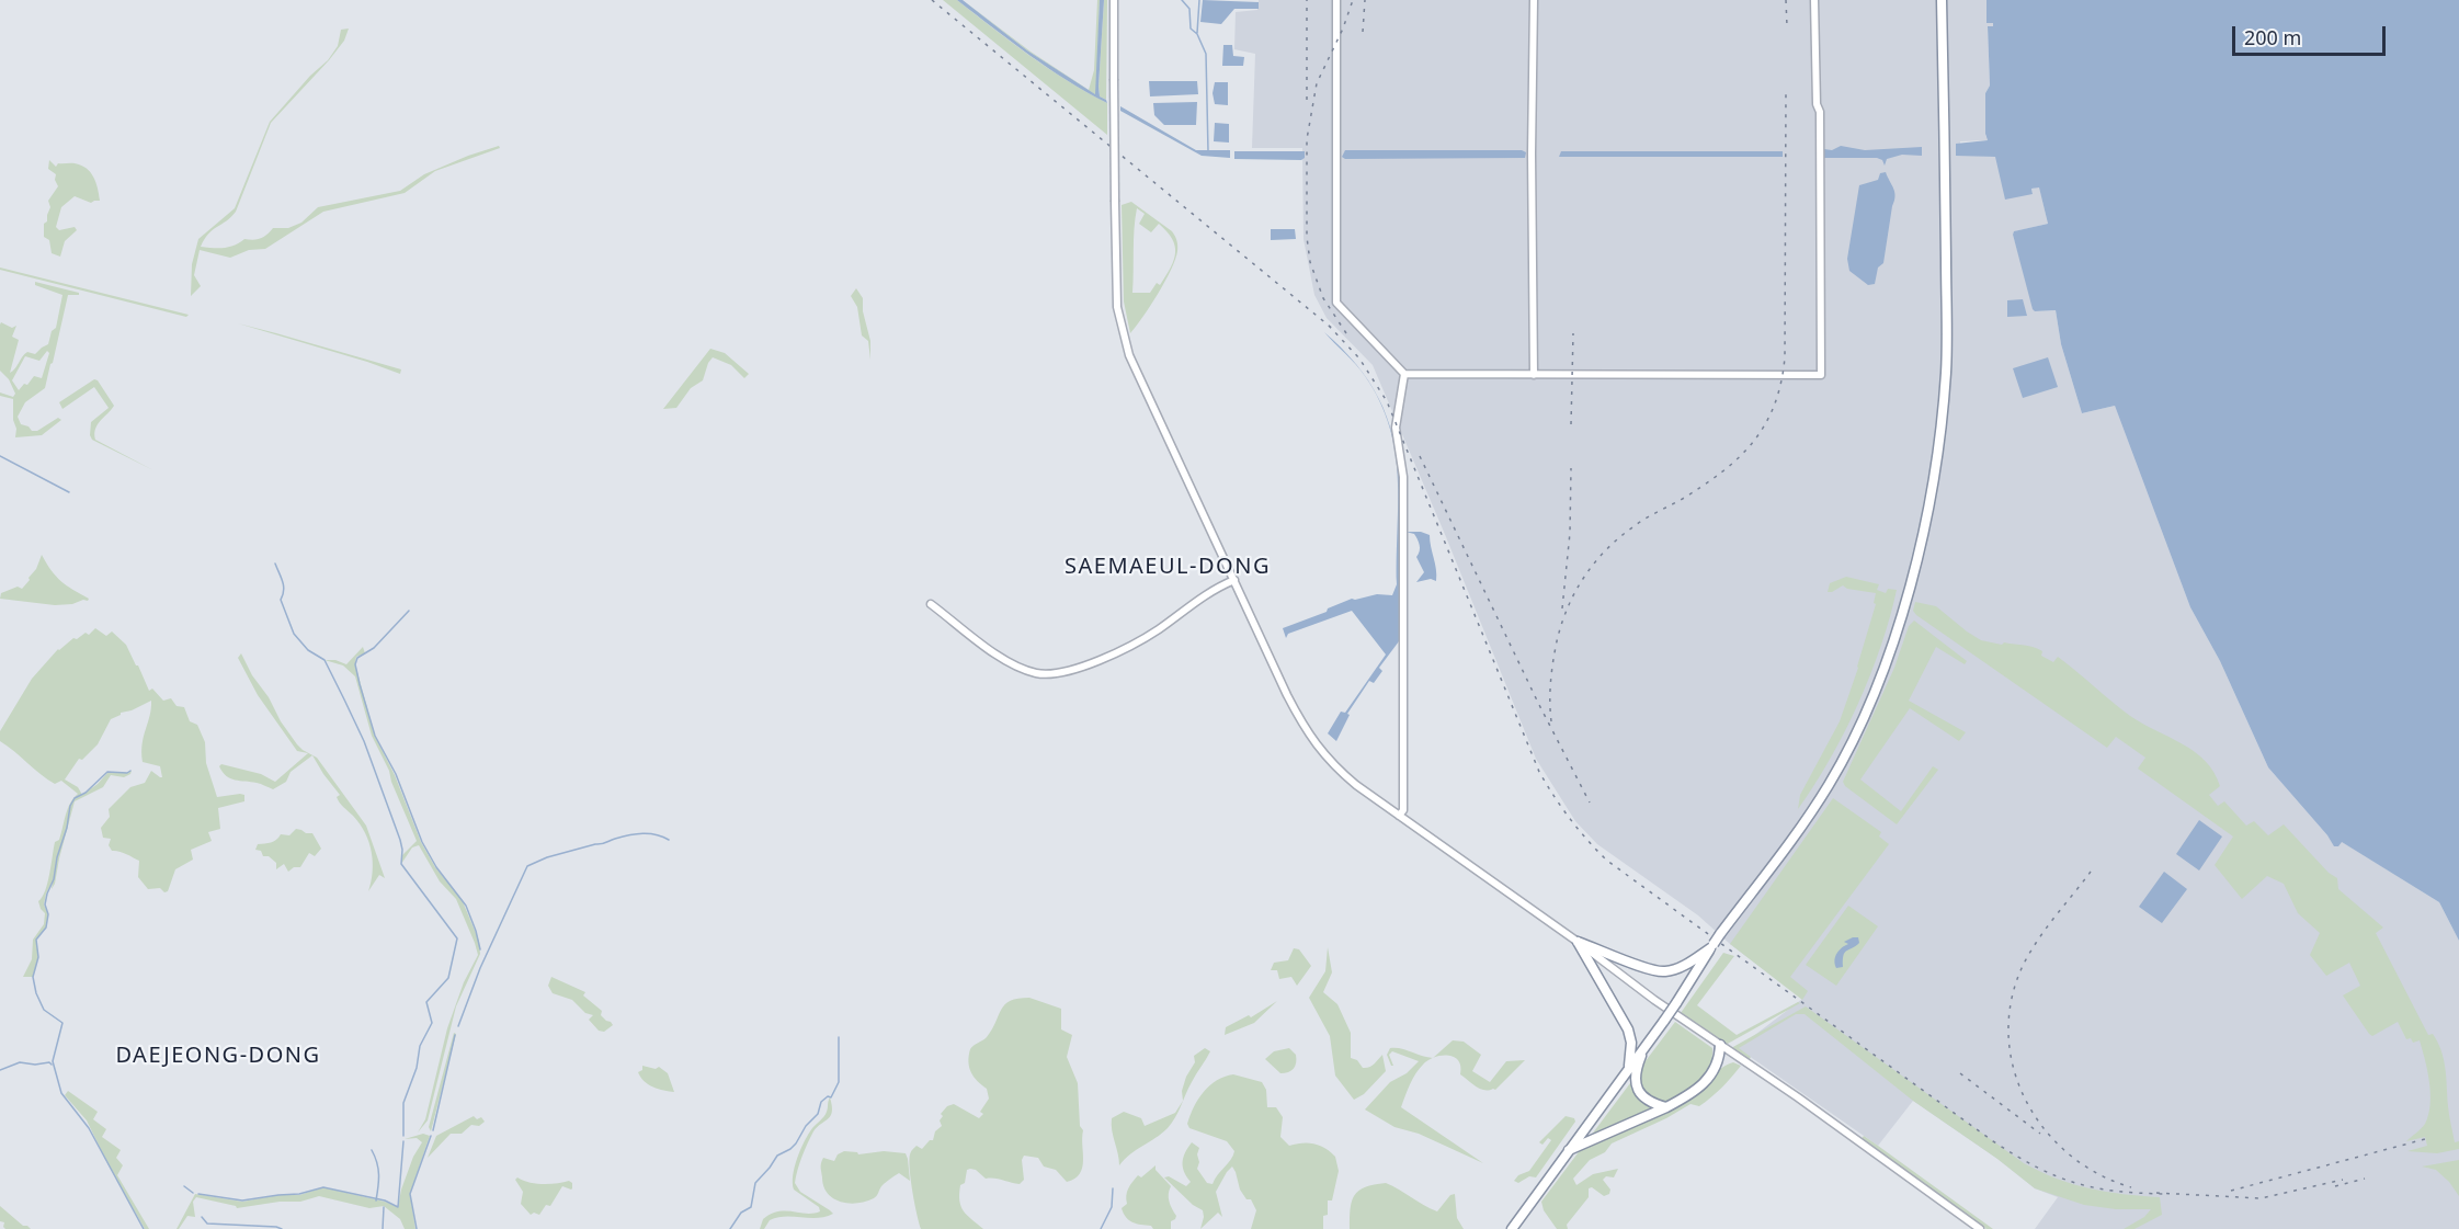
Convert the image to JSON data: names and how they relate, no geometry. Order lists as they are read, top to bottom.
{
  "districts": ["SAEMAEUL-DONG", "DAEJEONG-DONG"],
  "scale_bar": "200 m"
}
